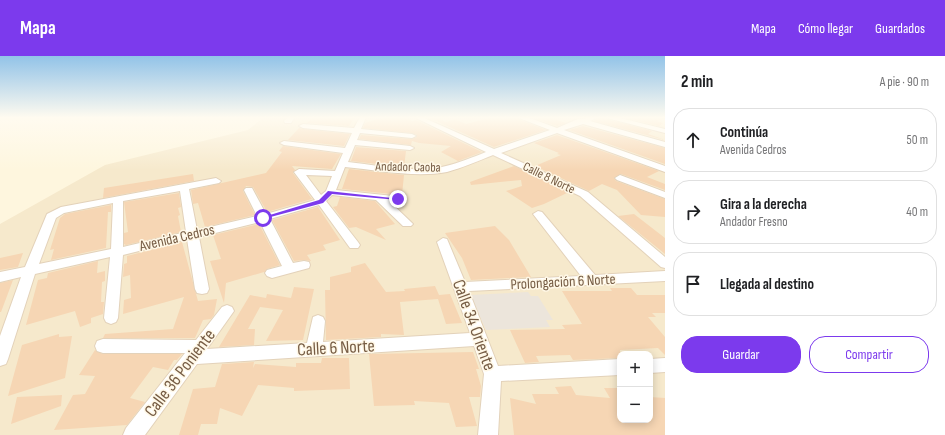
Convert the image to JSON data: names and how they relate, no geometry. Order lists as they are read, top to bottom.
{
  "streets": {
    "street": [
      "Andador Caoba",
      "Calle 8 Norte",
      "Avenida Cedros",
      "Prolongación 6 Norte",
      "Calle 34 Oriente",
      "Calle 6 Norte",
      "Calle 36 Poniente"
    ]
  },
  "crossings": [
    ["Andador Caoba", "Calle 8 Norte"],
    ["Prolongación 6 Norte", "Calle 34 Oriente"],
    ["Calle 34 Oriente", "Calle 6 Norte"],
    ["Calle 6 Norte", "Calle 36 Poniente"]
  ],
  "page": {
    "header": "Mapa",
    "nav": ["Mapa", "Cómo llegar", "Guardados"],
    "heading": ["2 min", "A pie · 90 m"],
    "list": [
      ["Continúa", "Avenida Cedros", "50 m"],
      ["Gira a la derecha", "Andador Fresno", "40 m"],
      "Llegada al destino"
    ],
    "buttons": ["Guardar", "Compartir"],
    "map_buttons": ["+", "−"]
  }
}
